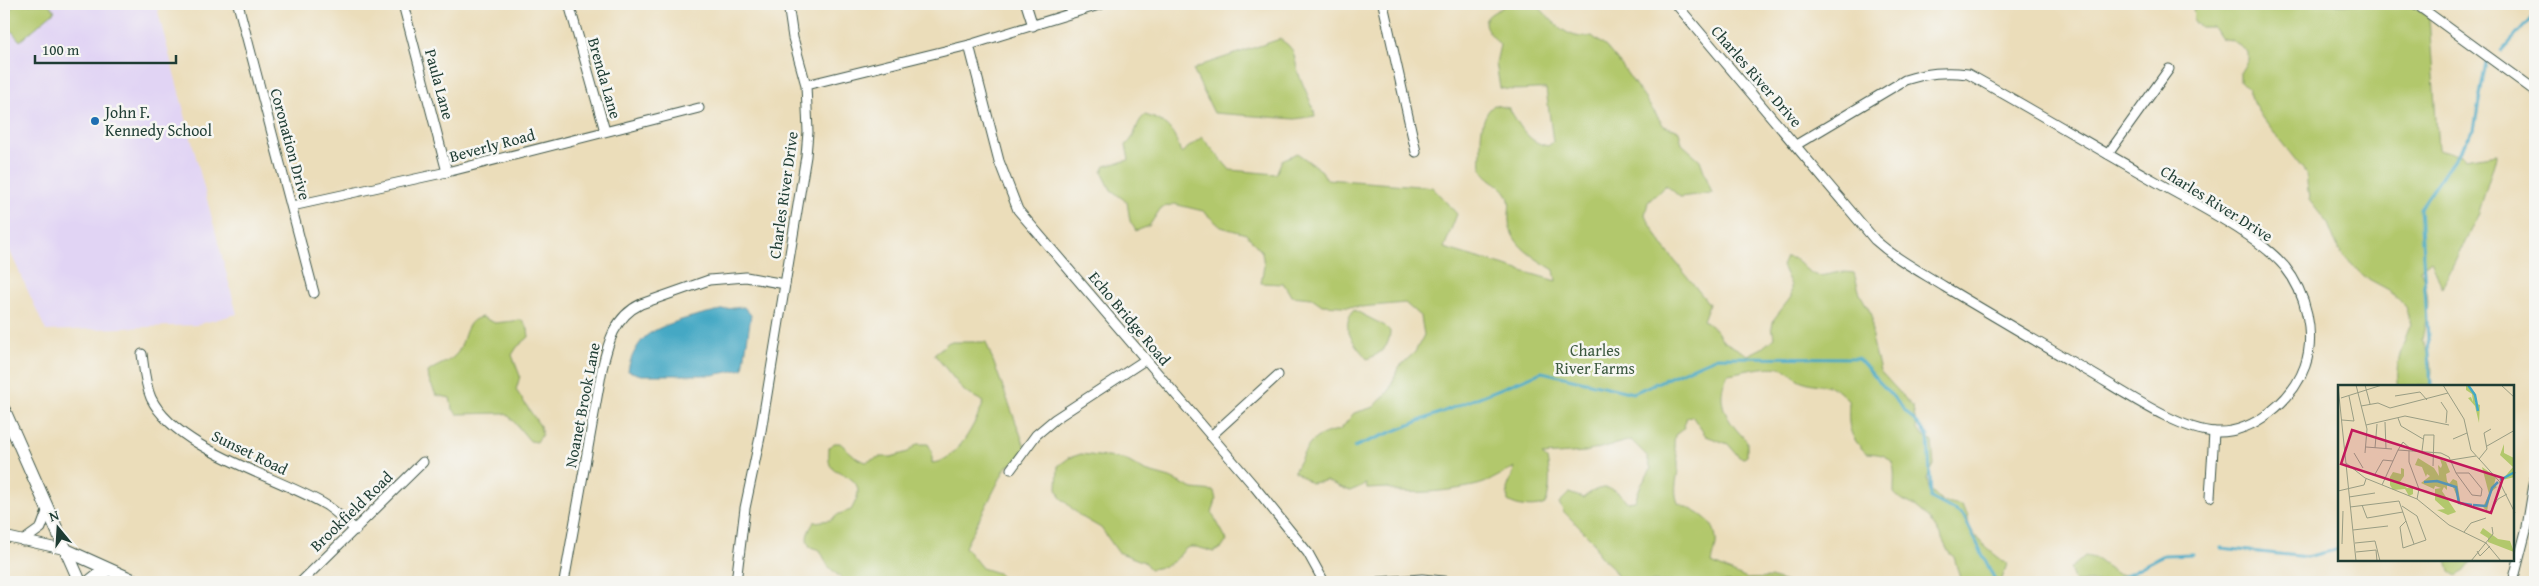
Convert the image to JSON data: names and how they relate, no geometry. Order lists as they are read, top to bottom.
{
  "streets": {
    "street": [
      "Charles River Drive",
      "Brenda Lane",
      "Paula Lane",
      "Coronation Drive",
      "Beverly Road",
      "Echo Bridge Road",
      "Noanet Brook Lane",
      "Sunset Road",
      "Brookfield Road"
    ]
  },
  "crossings": [
    ["Charles River Drive", "Noanet Brook Lane"],
    ["Brenda Lane", "Beverly Road"],
    ["Paula Lane", "Beverly Road"],
    ["Coronation Drive", "Beverly Road"],
    ["Sunset Road", "Brookfield Road"]
  ],
  "parks": ["Charles River Farms"],
  "places": ["John F. Kennedy School"],
  "scale_bar": "100 m",
  "north": "top"
}
